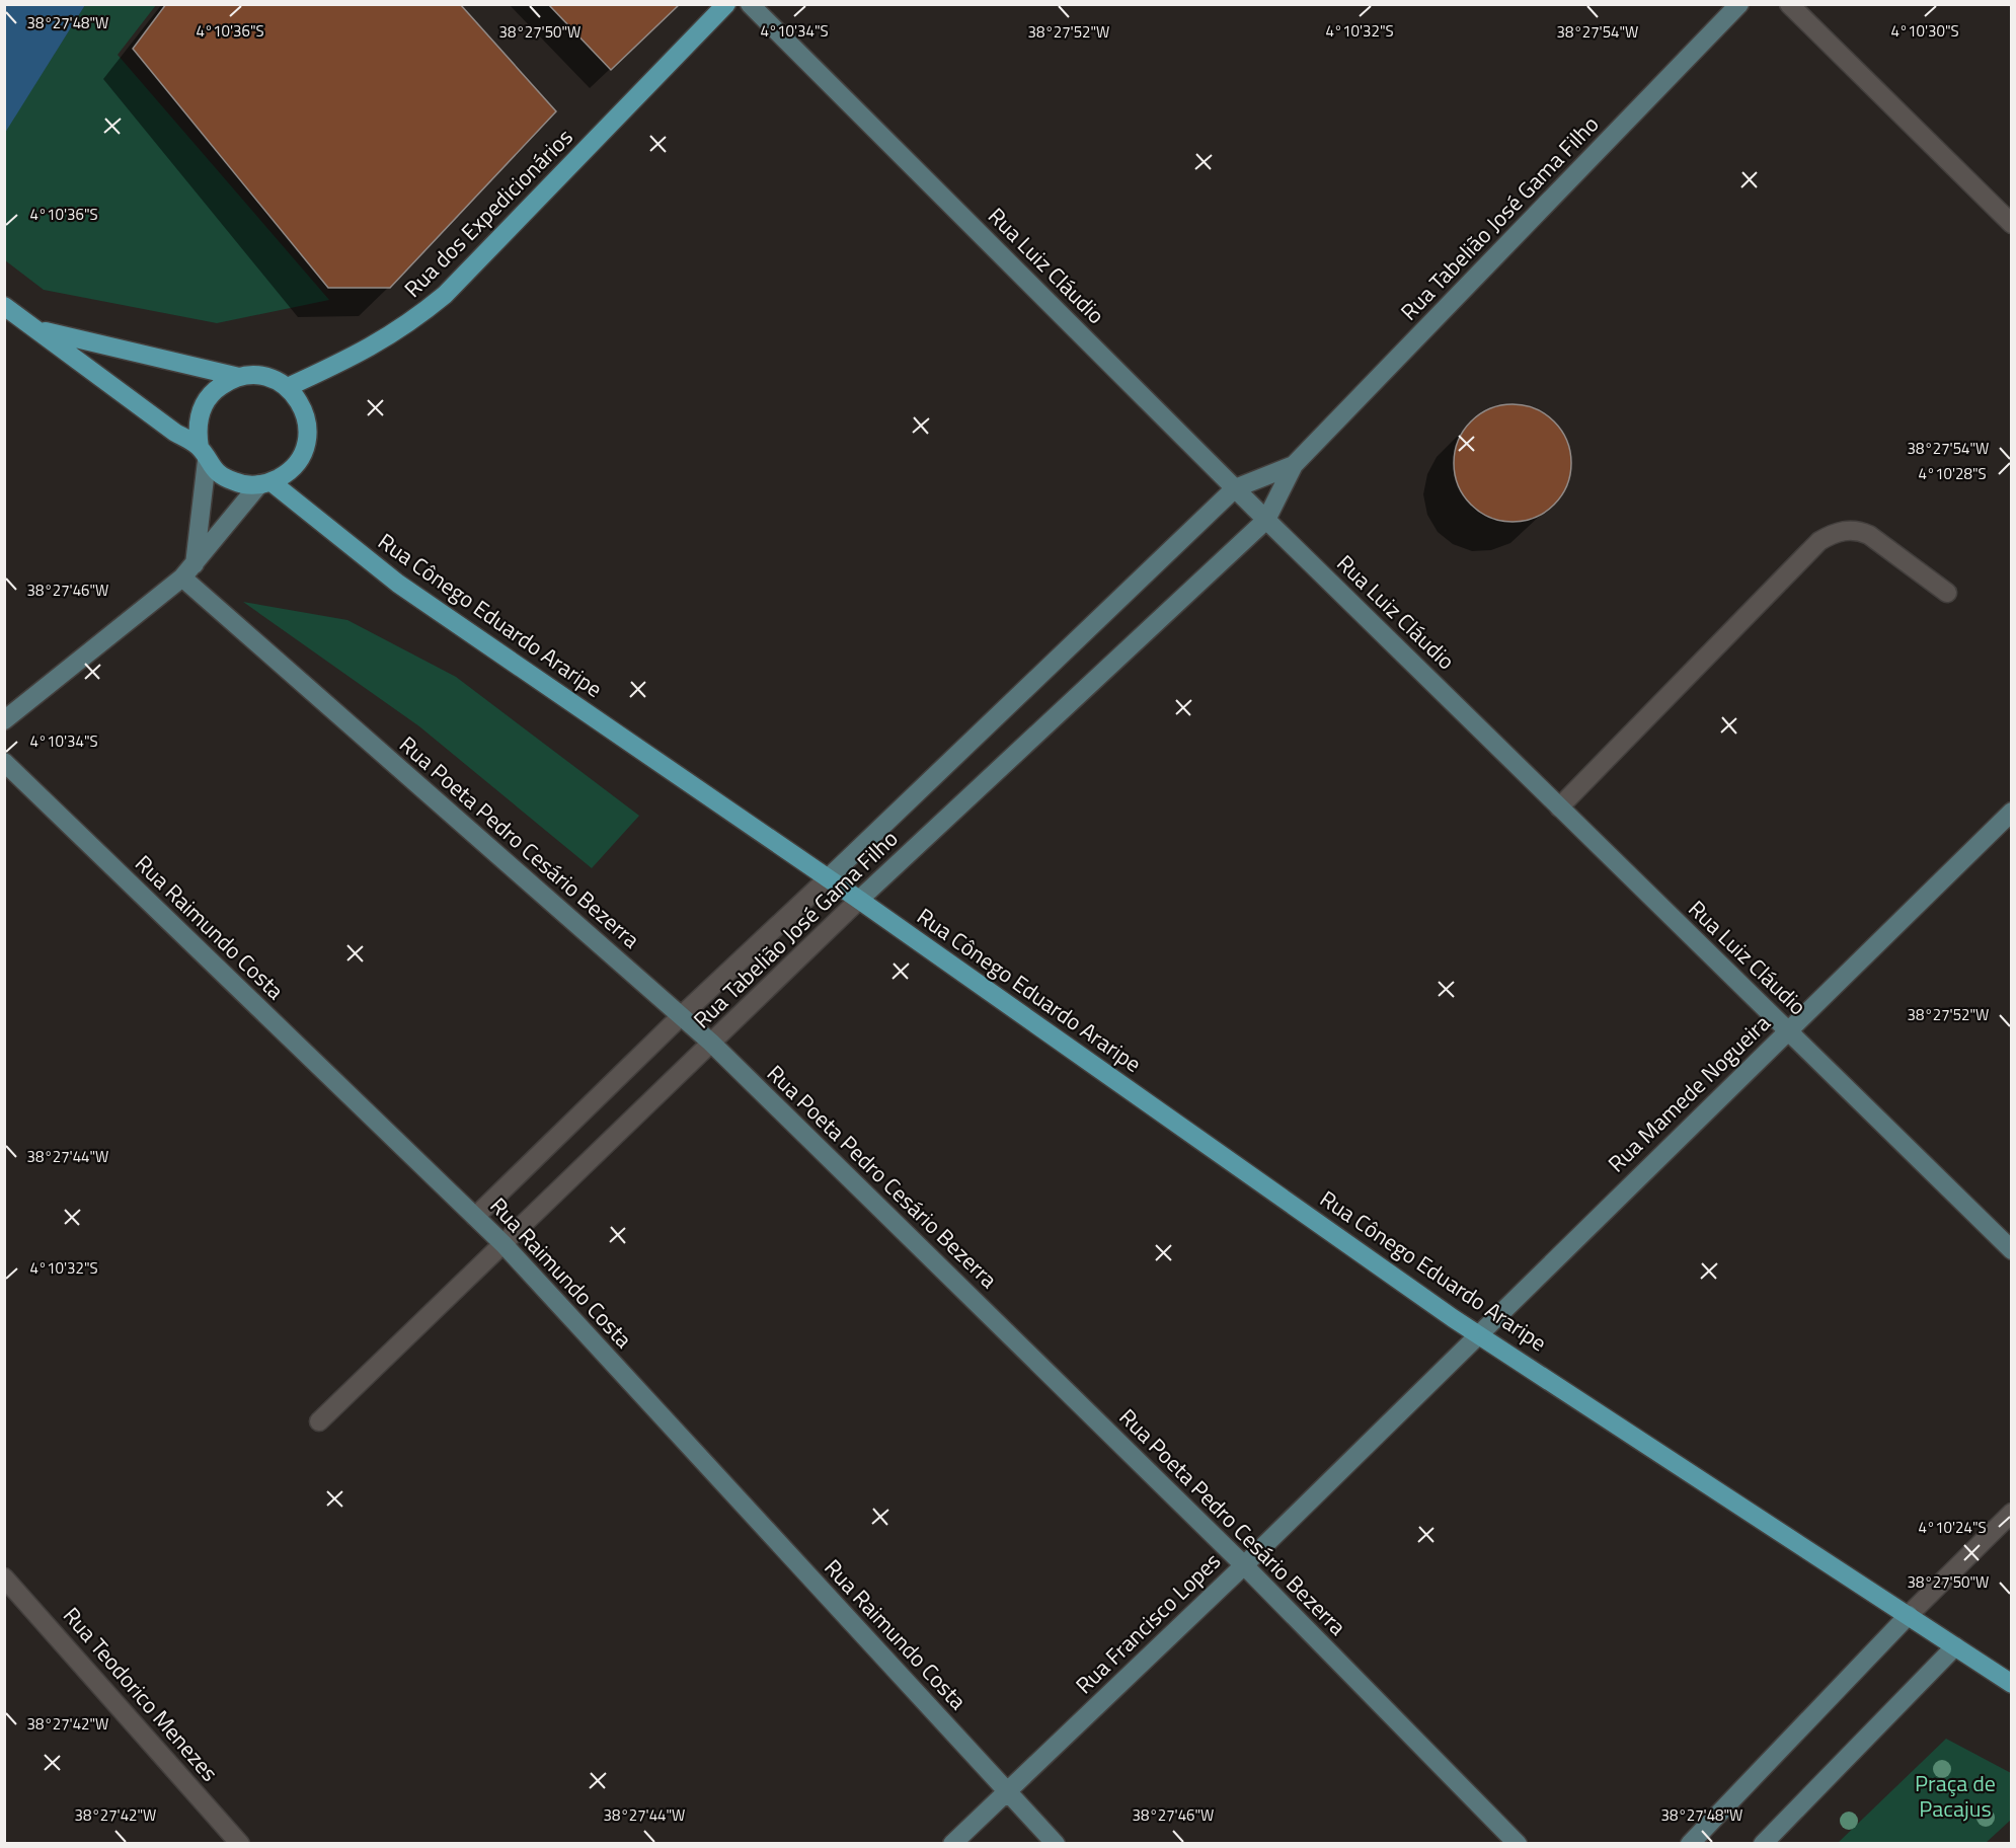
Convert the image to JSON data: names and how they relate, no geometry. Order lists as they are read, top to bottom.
{
  "streets": {
    "main road": ["Rua dos Expedicionários", "Rua Cônego Eduardo Araripe"],
    "street": [
      "Rua Tabelião José Gama Filho",
      "Rua Luiz Cláudio",
      "Rua Poeta Pedro Cesário Bezerra",
      "Rua Raimundo Costa",
      "Rua Mamede Nogueira",
      "Rua Francisco Lopes",
      "Rua Teodorico Menezes"
    ]
  },
  "crossings": [
    ["Rua dos Expedicionários", "Rua Cônego Eduardo Araripe"],
    ["Rua Tabelião José Gama Filho", "Rua Luiz Cláudio"],
    ["Rua Tabelião José Gama Filho", "Rua Cônego Eduardo Araripe"],
    ["Rua Tabelião José Gama Filho", "Rua Poeta Pedro Cesário Bezerra"],
    ["Rua Tabelião José Gama Filho", "Rua Raimundo Costa"],
    ["Rua Luiz Cláudio", "Rua Mamede Nogueira"],
    ["Rua Cônego Eduardo Araripe", "Rua Mamede Nogueira"],
    ["Rua Cônego Eduardo Araripe", "Rua Francisco Lopes"],
    ["Rua Poeta Pedro Cesário Bezerra", "Rua Francisco Lopes"],
    ["Rua Raimundo Costa", "Rua Francisco Lopes"],
    ["Rua Mamede Nogueira", "Rua Francisco Lopes"]
  ],
  "parks": ["Praça de Pacajus"],
  "coordinates": [
    "38°27'48\"W",
    "4°10'36\"S",
    "4°10'34\"S",
    "4°10'32\"S",
    "4°10'30\"S",
    "38°27'50\"W",
    "38°27'52\"W",
    "38°27'54\"W",
    "4°10'28\"S",
    "38°27'46\"W",
    "38°27'44\"W",
    "4°10'24\"S",
    "38°27'42\"W"
  ]
}
